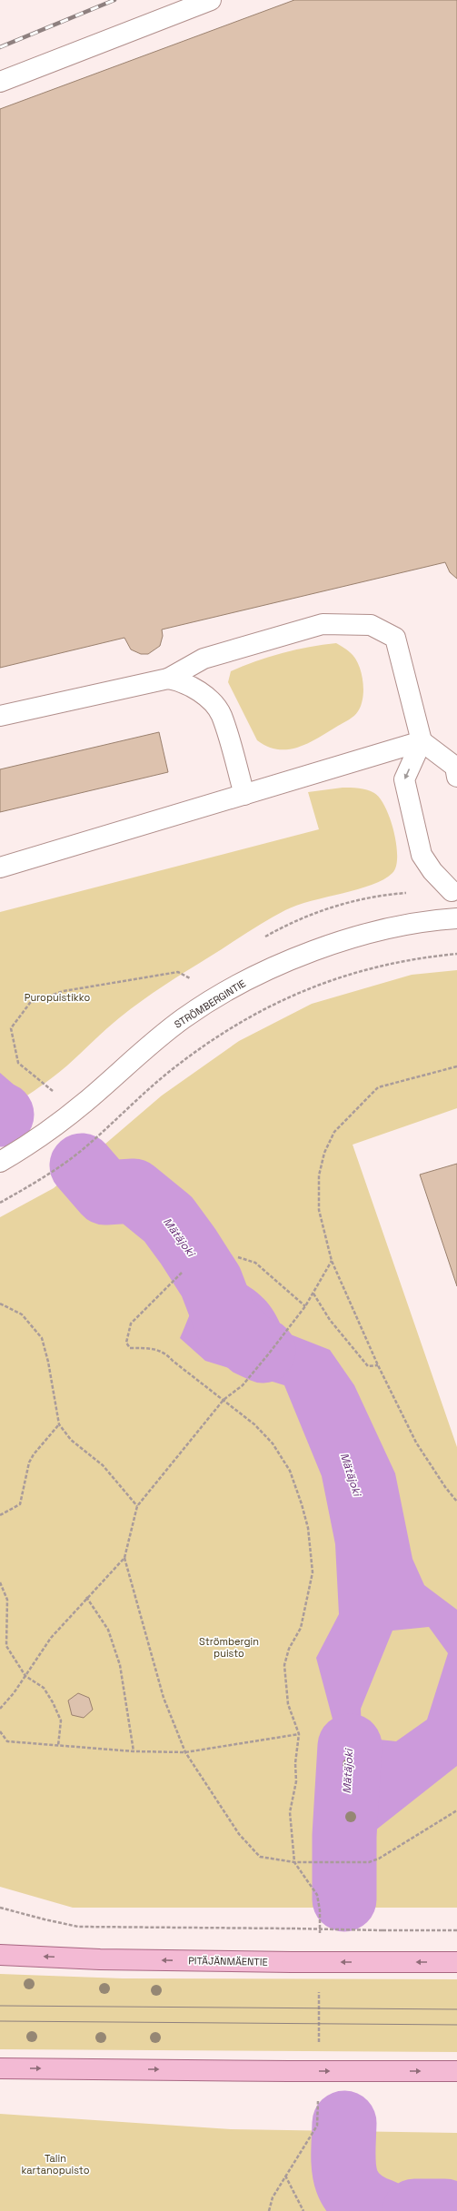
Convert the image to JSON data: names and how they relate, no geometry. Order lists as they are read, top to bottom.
{
  "streets": {
    "main road": ["PITÄJÄNMÄENTIE"],
    "street": ["STRÖMBERGINTIE"]
  },
  "water": ["Mätäjoki"],
  "parks": ["Puropuistikko", "Strömbergin puisto", "Talin kartanopuisto"]
}
